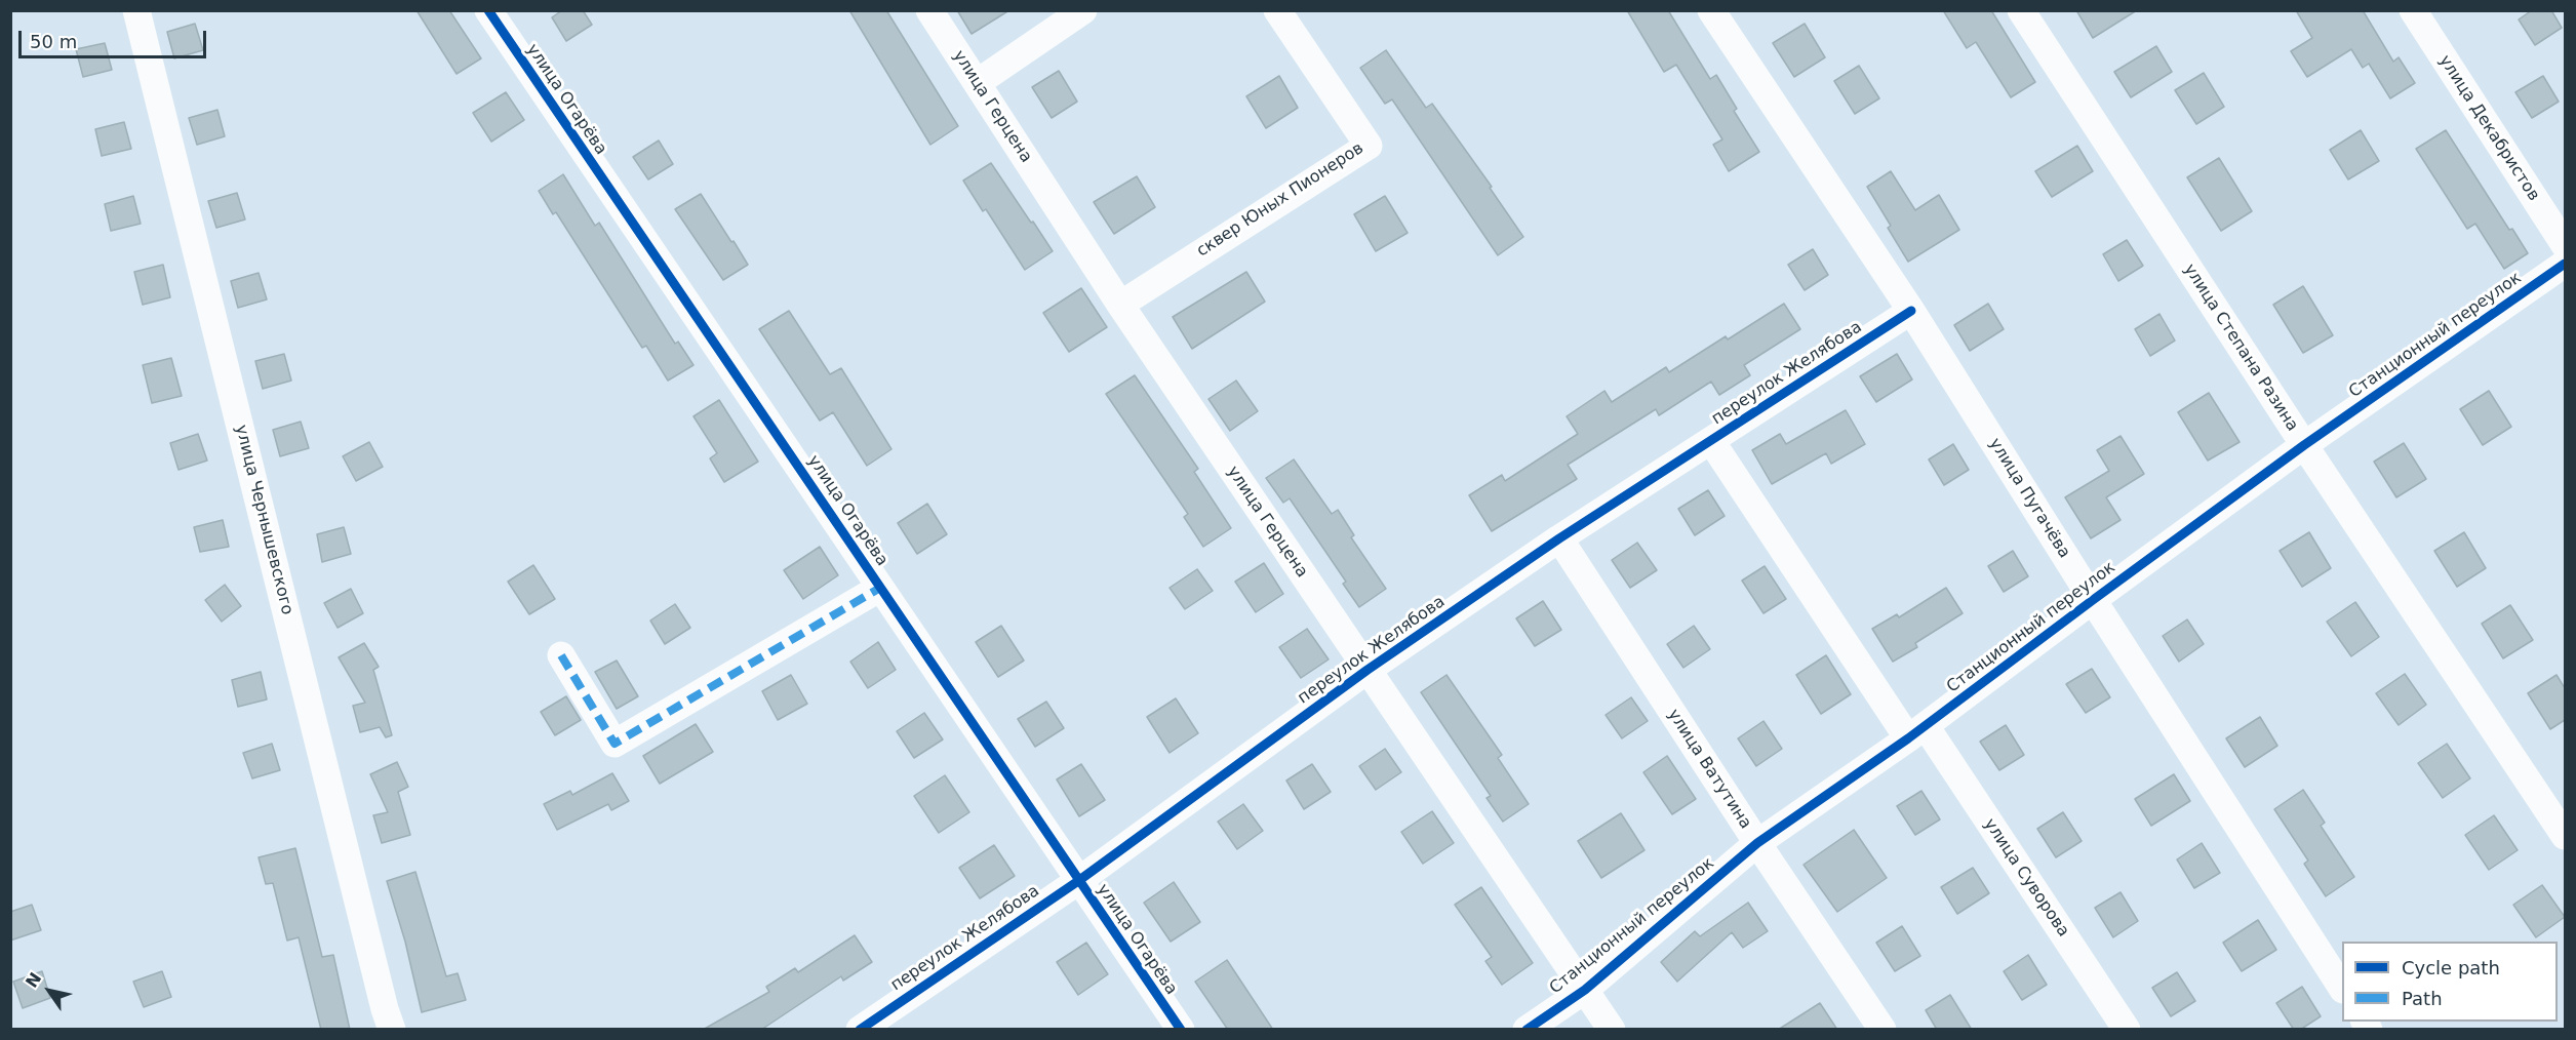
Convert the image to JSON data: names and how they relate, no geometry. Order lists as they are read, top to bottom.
{
  "streets": {
    "street": [
      "улица Огарёва",
      "улица Герцена",
      "улица Декабристов",
      "сквер Юных Пионеров",
      "Станционный переулок",
      "улица Степана Разина",
      "переулок Желябова",
      "улица Пугачёва",
      "улица Чернышевского",
      "улица Ватутина",
      "улица Суворова"
    ]
  },
  "crossings": [
    ["улица Огарёва", "переулок Желябова"],
    ["улица Герцена", "сквер Юных Пионеров"],
    ["улица Герцена", "Станционный переулок"],
    ["улица Герцена", "переулок Желябова"],
    ["Станционный переулок", "улица Степана Разина"],
    ["Станционный переулок", "улица Пугачёва"],
    ["Станционный переулок", "улица Ватутина"],
    ["Станционный переулок", "улица Суворова"],
    ["переулок Желябова", "улица Пугачёва"],
    ["переулок Желябова", "улица Ватутина"],
    ["переулок Желябова", "улица Суворова"]
  ],
  "legend": ["Cycle path", "Path"],
  "scale_bar": "50 m",
  "north": "top left"
}
